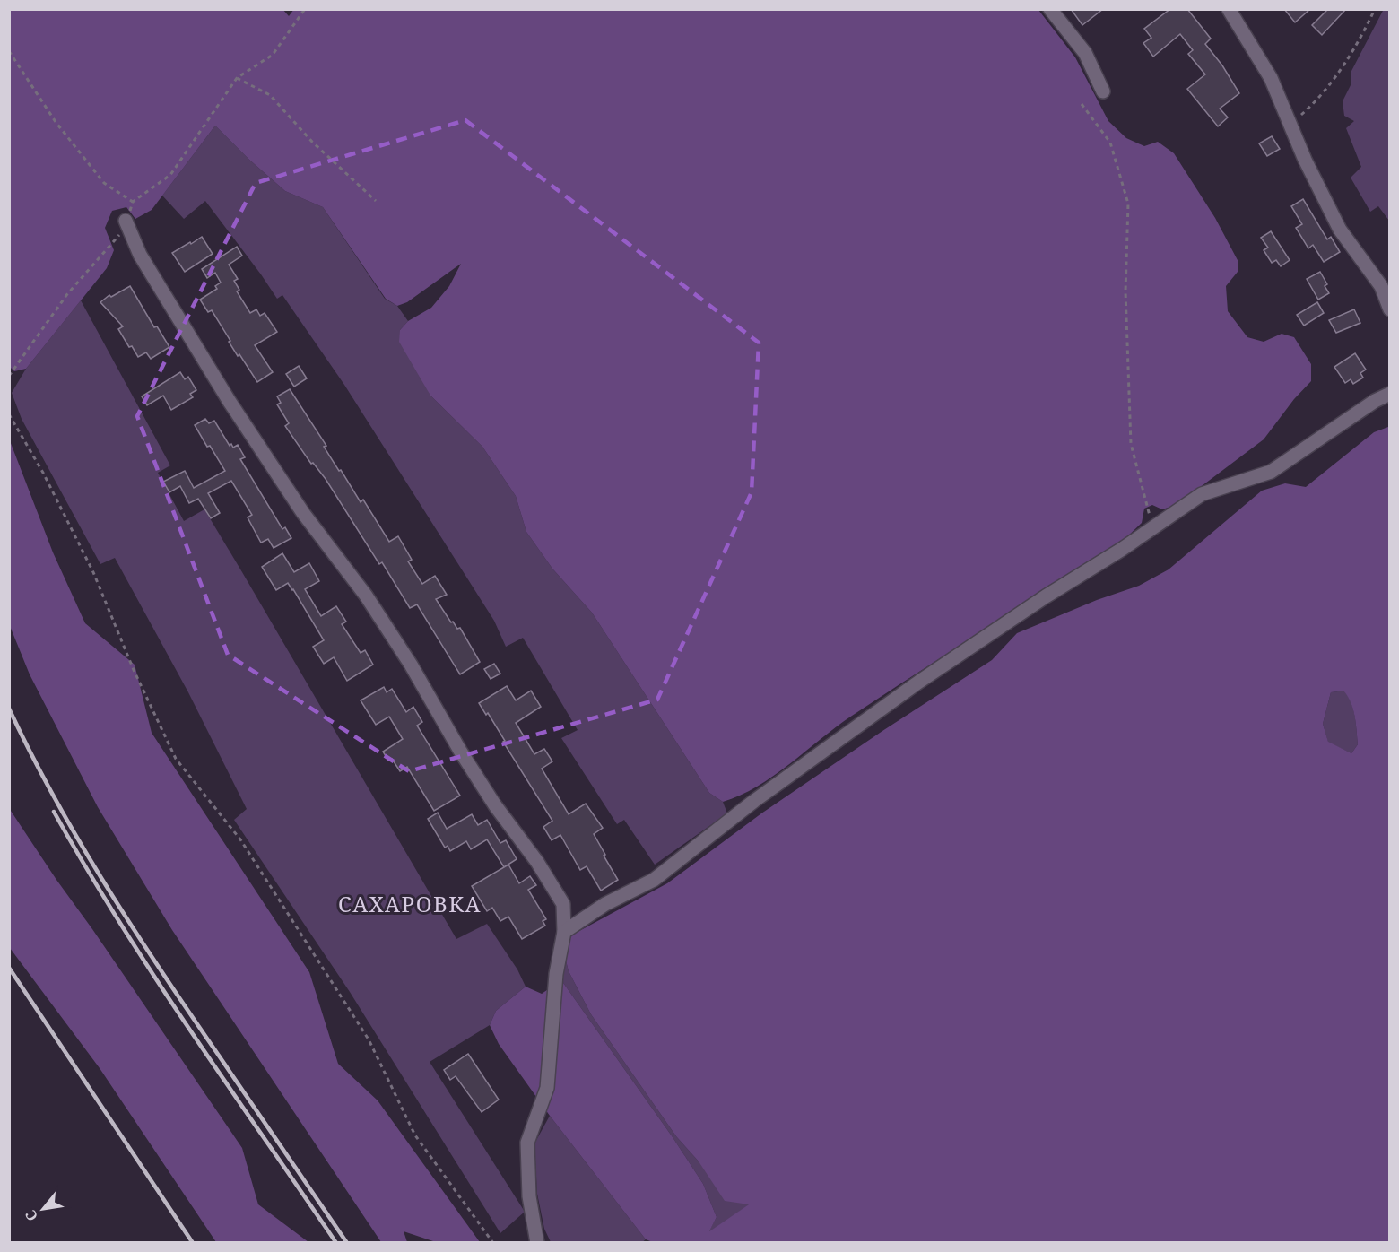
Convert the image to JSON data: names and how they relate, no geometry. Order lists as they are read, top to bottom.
{
  "districts": ["САХАРОВКА"],
  "north": "bottom left"
}
